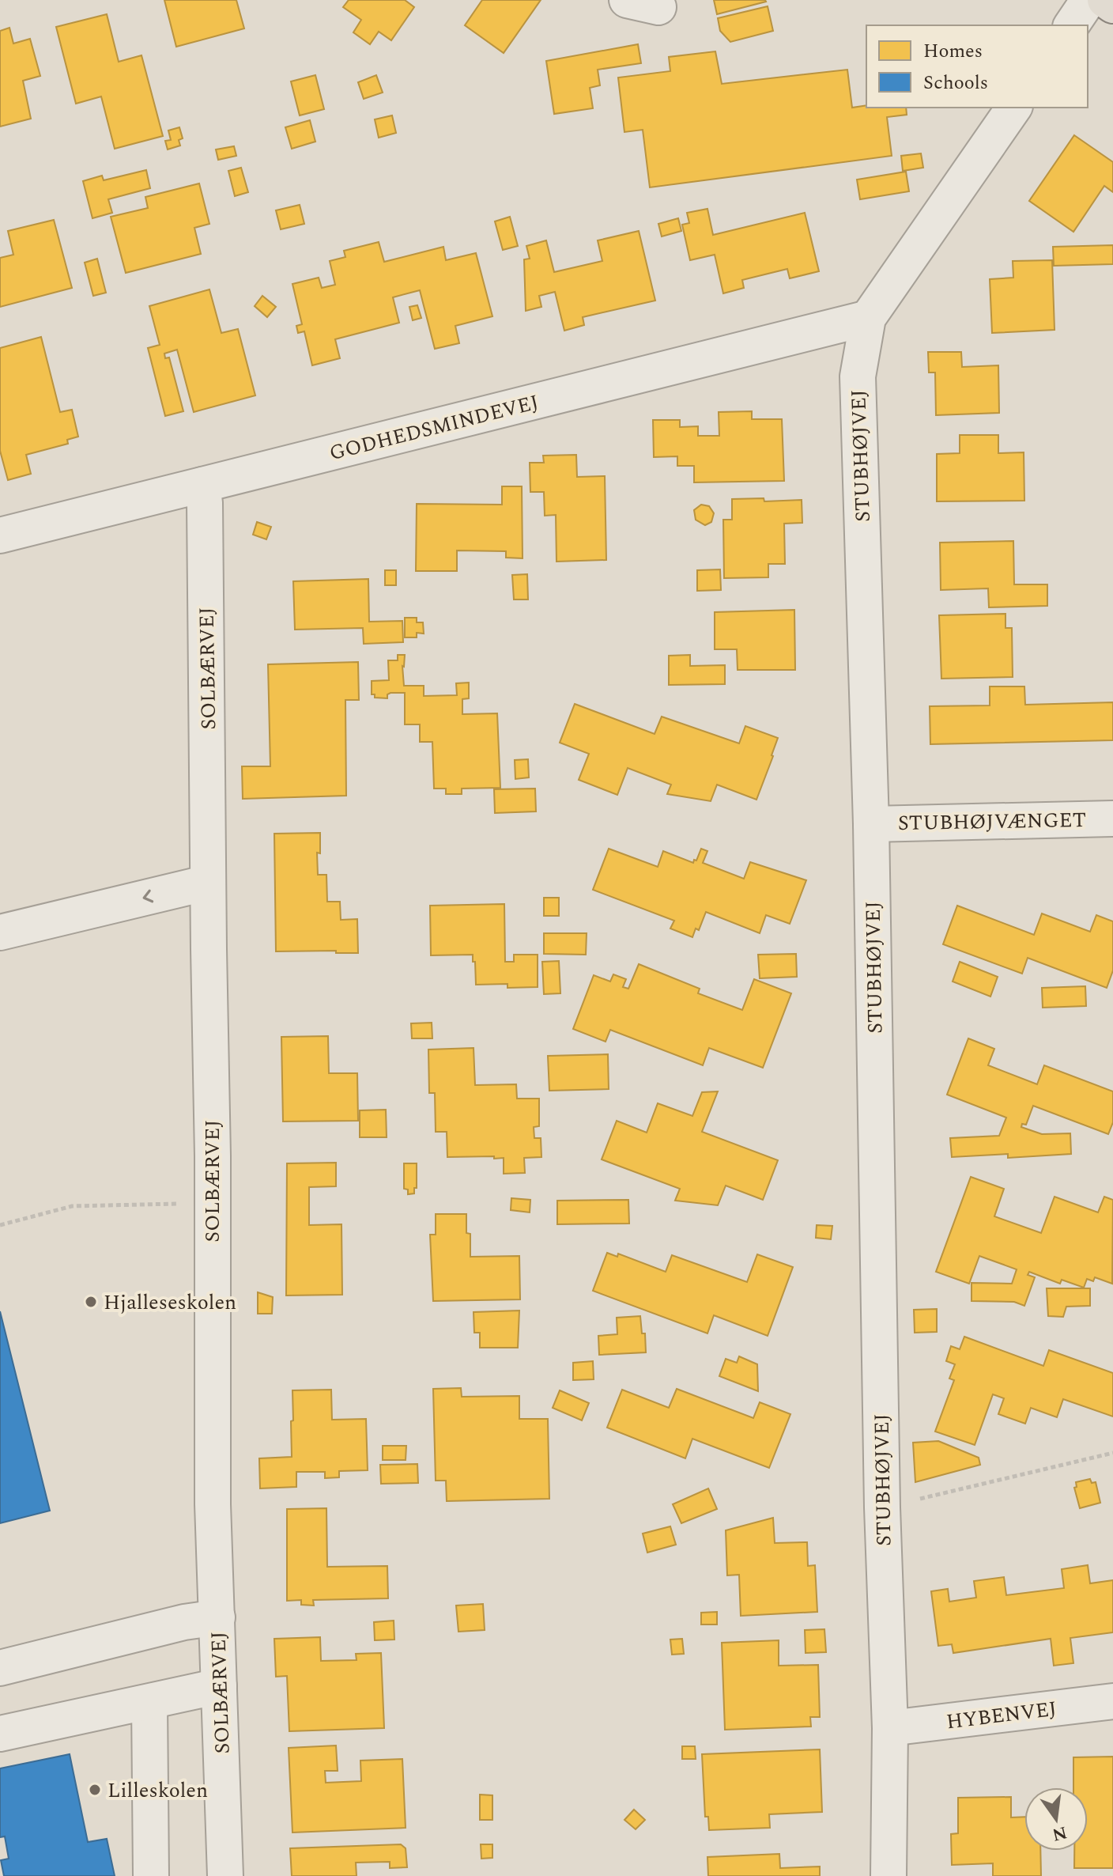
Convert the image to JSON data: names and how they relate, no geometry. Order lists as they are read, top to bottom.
{
  "streets": {
    "street": [
      "GODHEDSMINDEVEJ",
      "STUBHØJVEJ",
      "SOLBÆRVEJ",
      "STUBHØJVÆNGET",
      "HYBENVEJ"
    ]
  },
  "crossings": [
    ["GODHEDSMINDEVEJ", "STUBHØJVEJ"],
    ["GODHEDSMINDEVEJ", "SOLBÆRVEJ"],
    ["STUBHØJVEJ", "STUBHØJVÆNGET"],
    ["STUBHØJVEJ", "HYBENVEJ"]
  ],
  "places": ["Hjalleseskolen", "Lilleskolen"],
  "legend": ["Homes", "Schools"],
  "north": "bottom"
}
